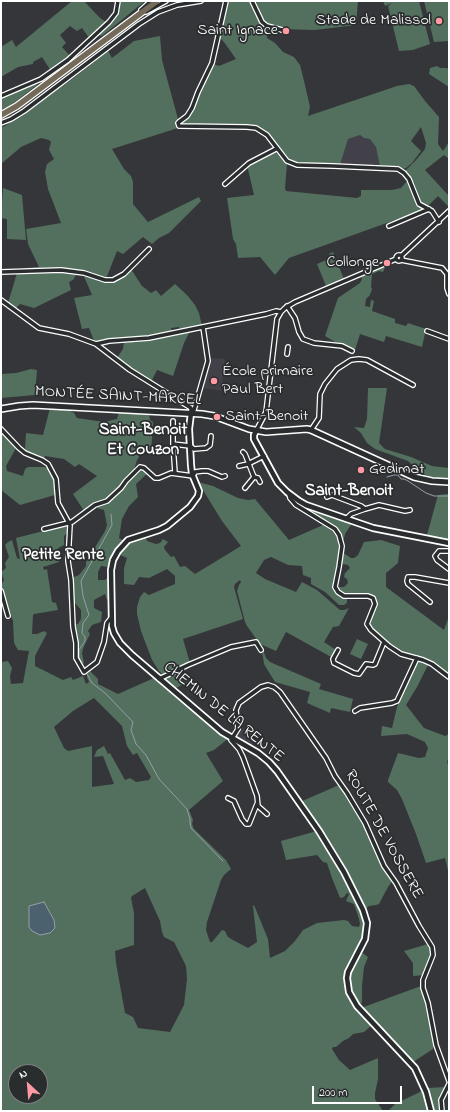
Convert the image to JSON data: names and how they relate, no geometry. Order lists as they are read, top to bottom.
{
  "streets": {
    "main road": ["MONTÉE SAINT-MARCEL"],
    "street": ["CHEMIN DE LA RENTE", "ROUTE DE VOSSERE"]
  },
  "crossings": [
    ["MONTÉE SAINT-MARCEL", "CHEMIN DE LA RENTE"],
    ["CHEMIN DE LA RENTE", "ROUTE DE VOSSERE"]
  ],
  "districts": ["Saint-Benoit Et Couzon", "Saint-Benoit", "Petite Rente"],
  "places": [
    "Stade de Malissol",
    "Saint Ignace",
    "Collonge",
    "École primaire Paul Bert",
    "Saint-Benoit",
    "Gedimat"
  ],
  "scale_bar": "200 m",
  "north": "top left"
}
